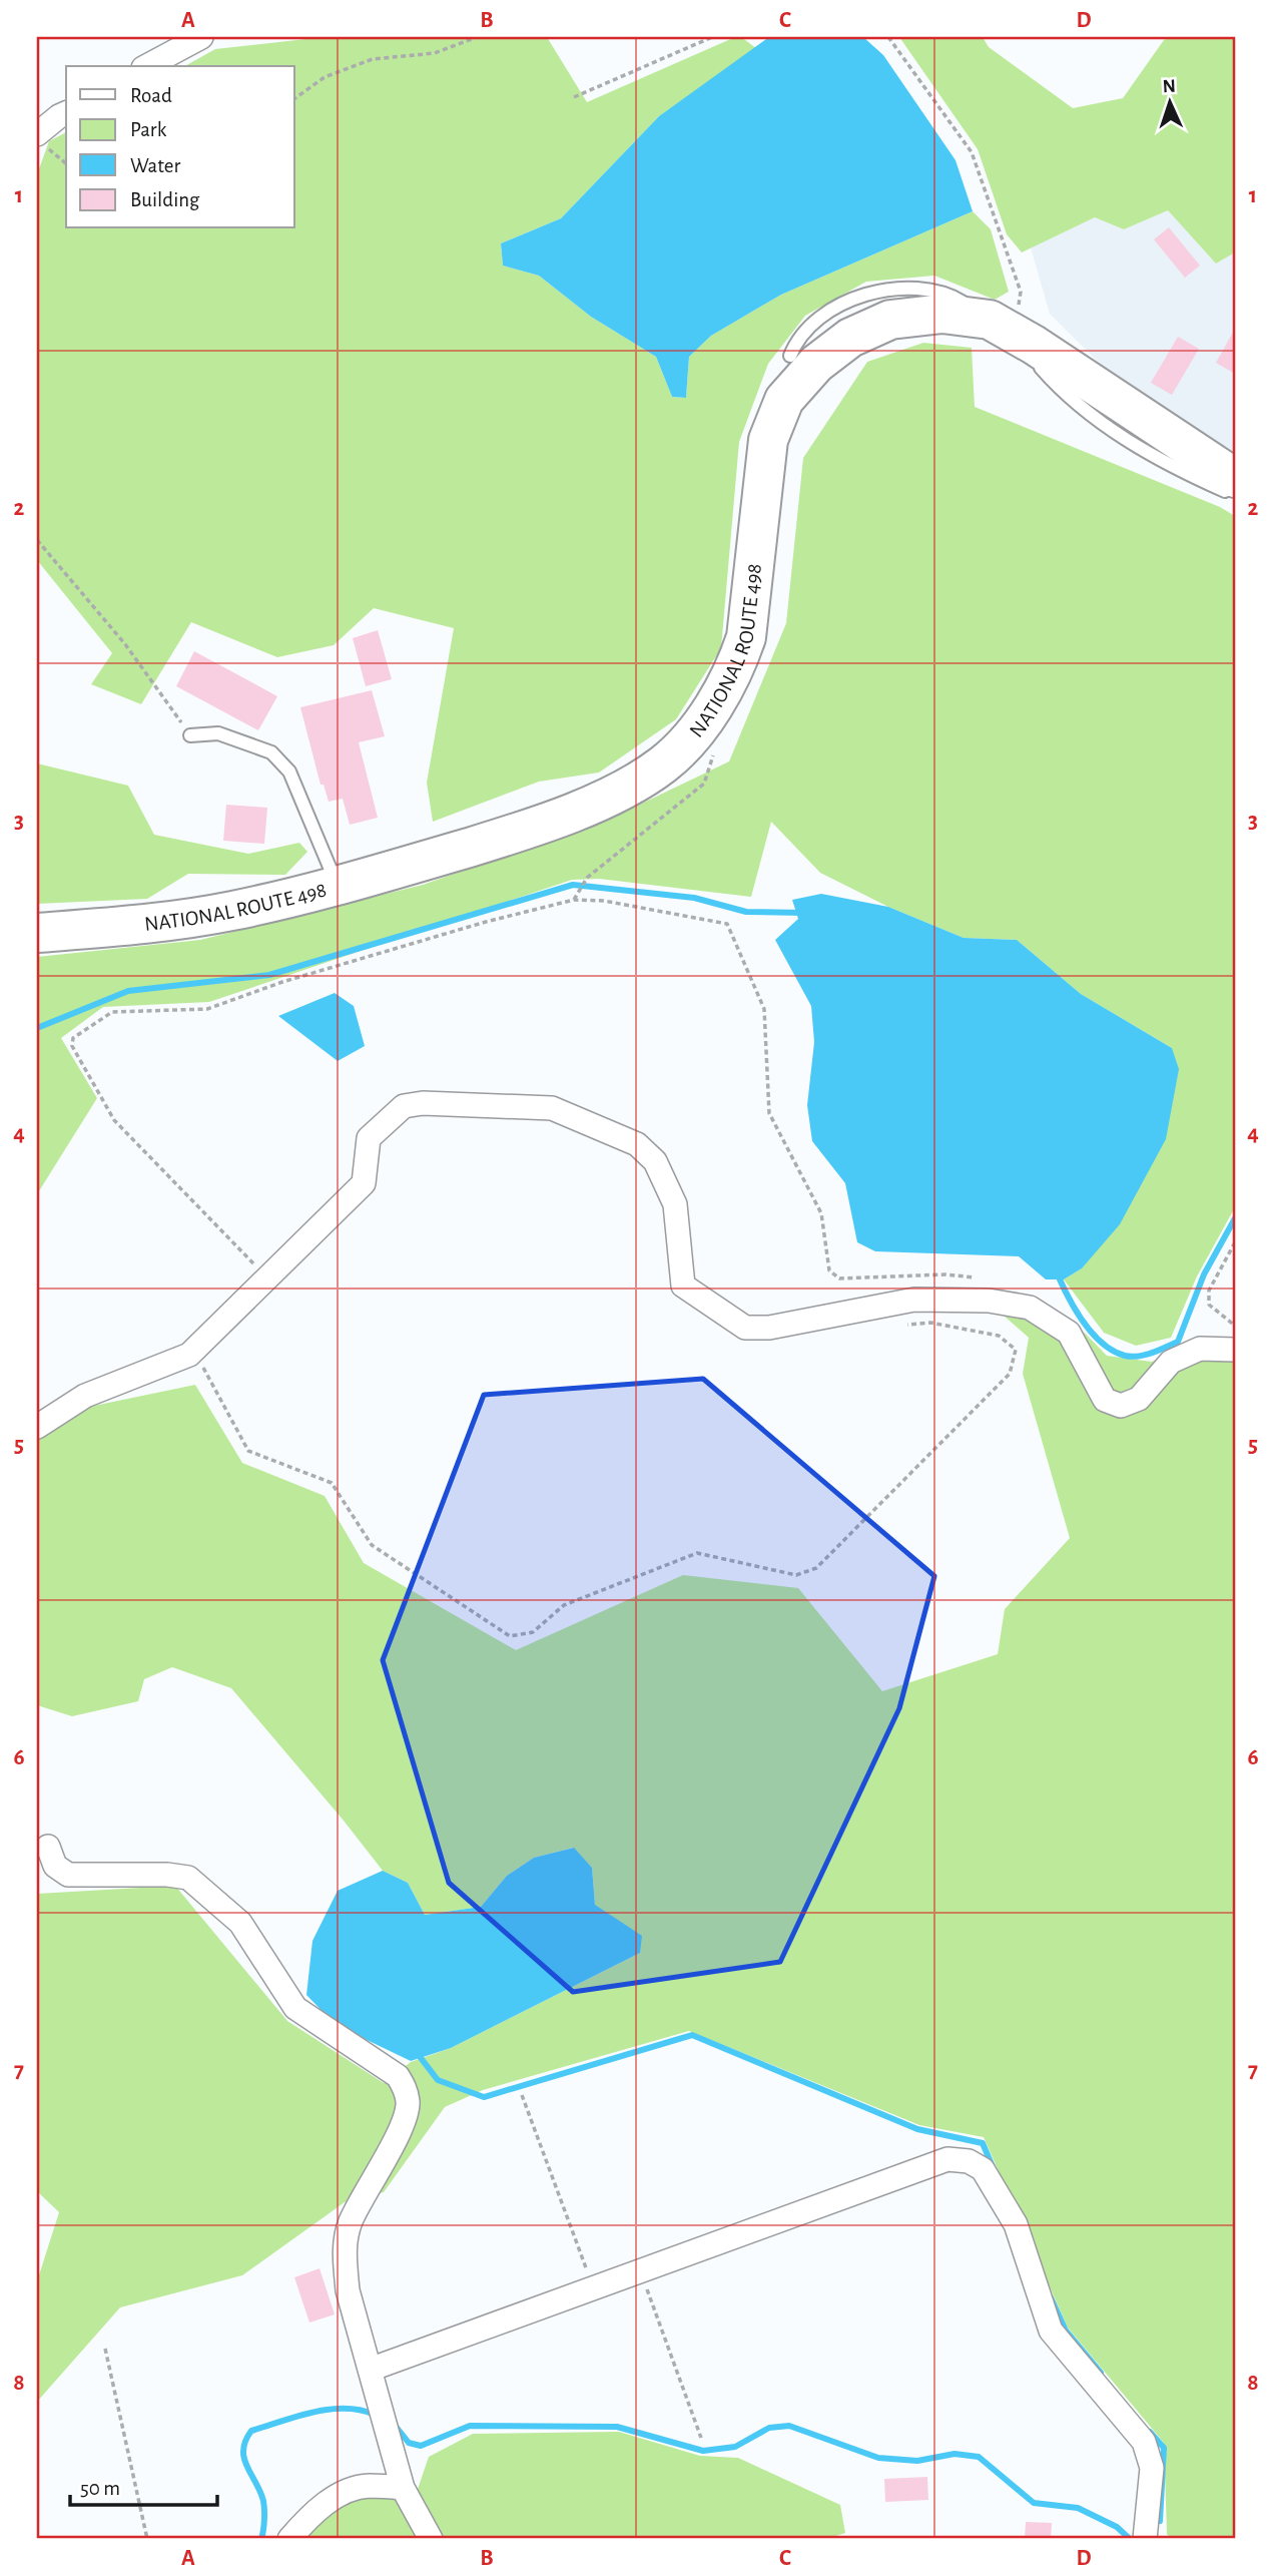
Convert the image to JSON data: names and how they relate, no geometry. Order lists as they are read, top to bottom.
{
  "streets": {
    "highway": ["NATIONAL ROUTE 498"]
  },
  "legend": [
    "Road",
    "Park",
    "Water",
    "Building"
  ],
  "scale_bar": "50 m",
  "north": "top",
  "grid": {
    "columns": [
      "A",
      "B",
      "C",
      "D"
    ],
    "rows": [
      "1",
      "2",
      "3",
      "4",
      "5",
      "6",
      "7",
      "8"
    ]
  }
}
